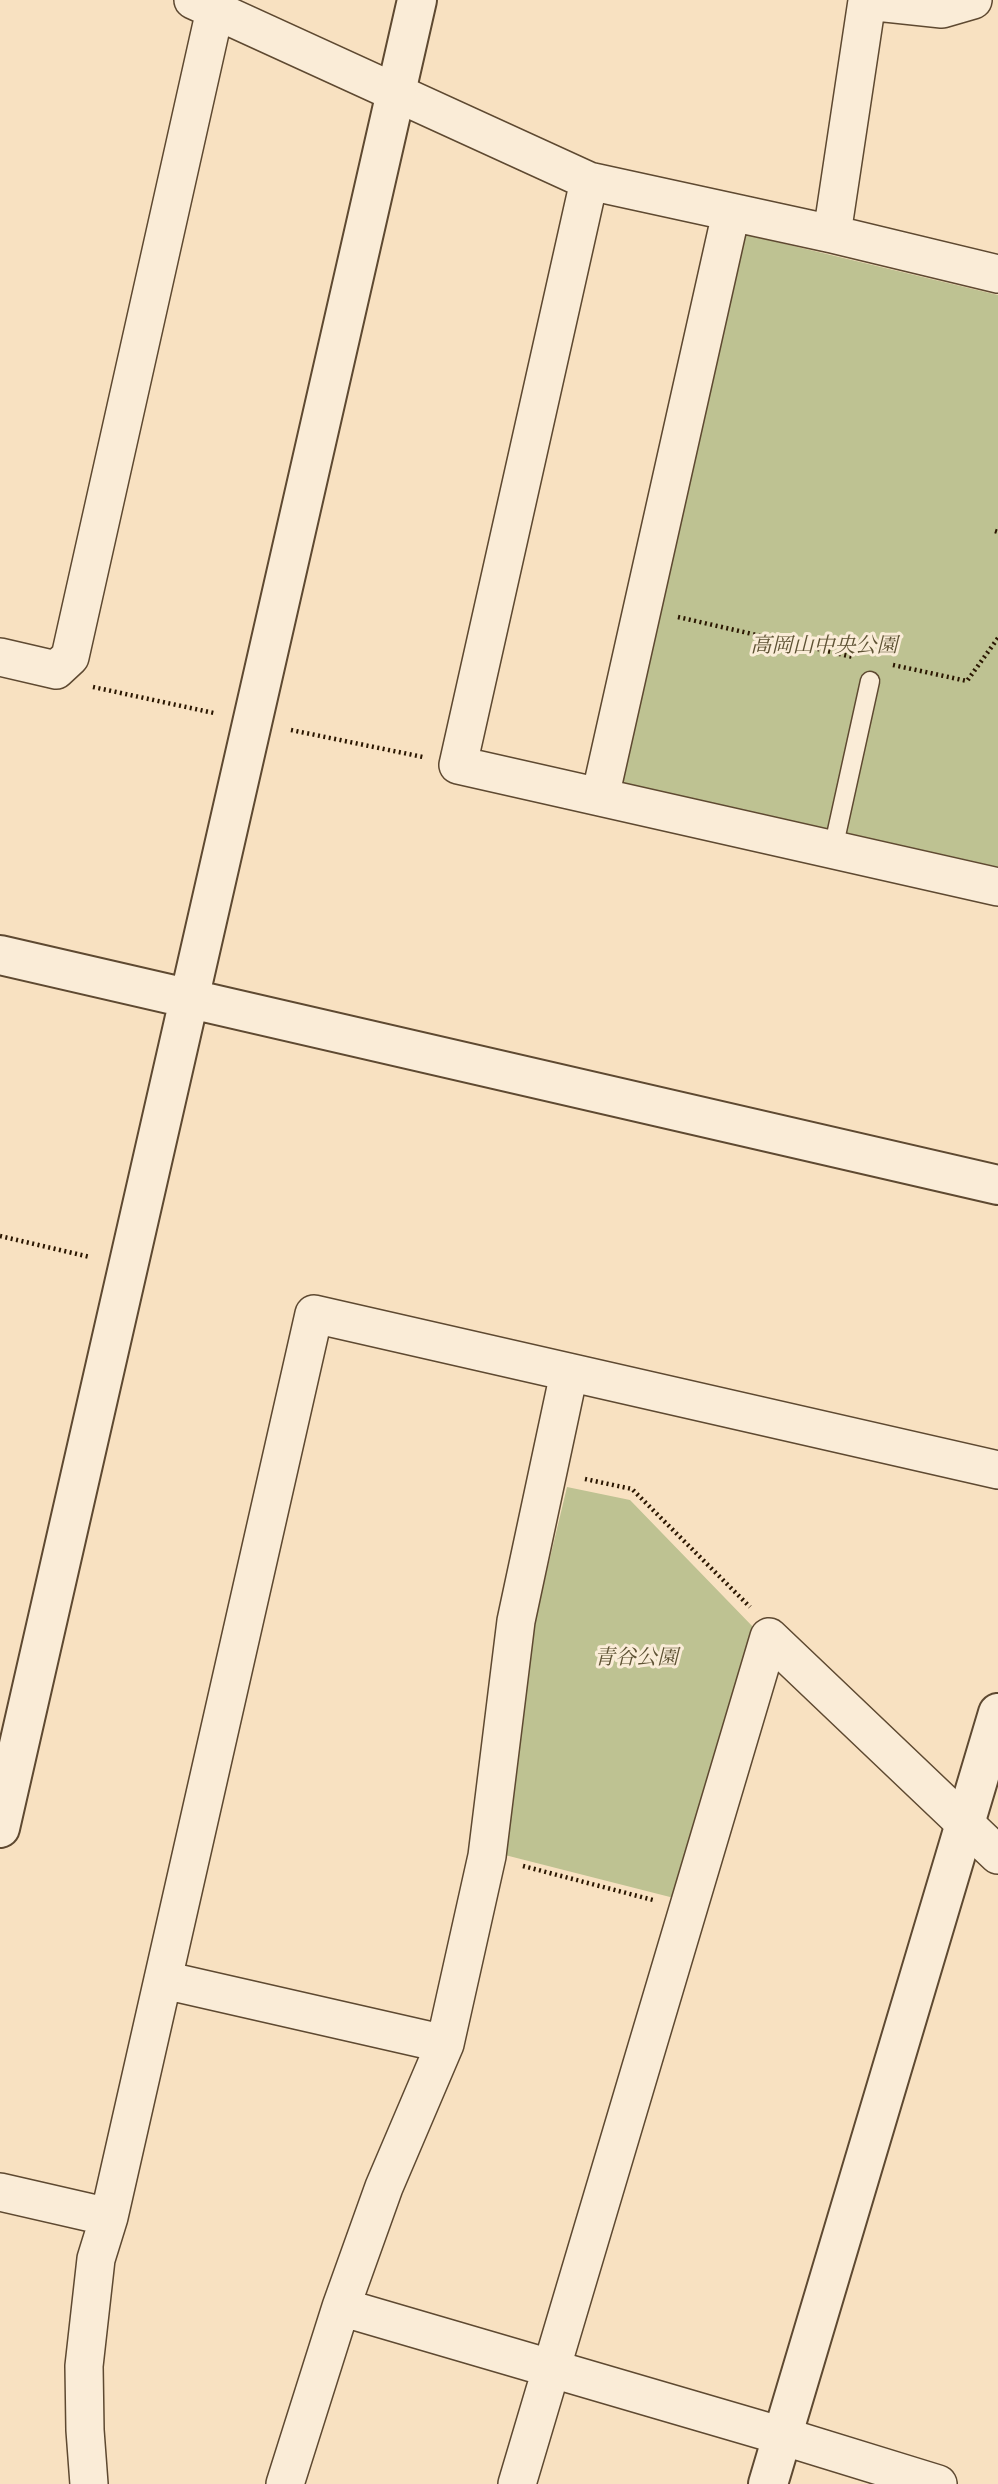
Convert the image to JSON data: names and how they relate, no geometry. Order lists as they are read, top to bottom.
{
  "parks": ["高岡山中央公園", "青谷公園"]
}
